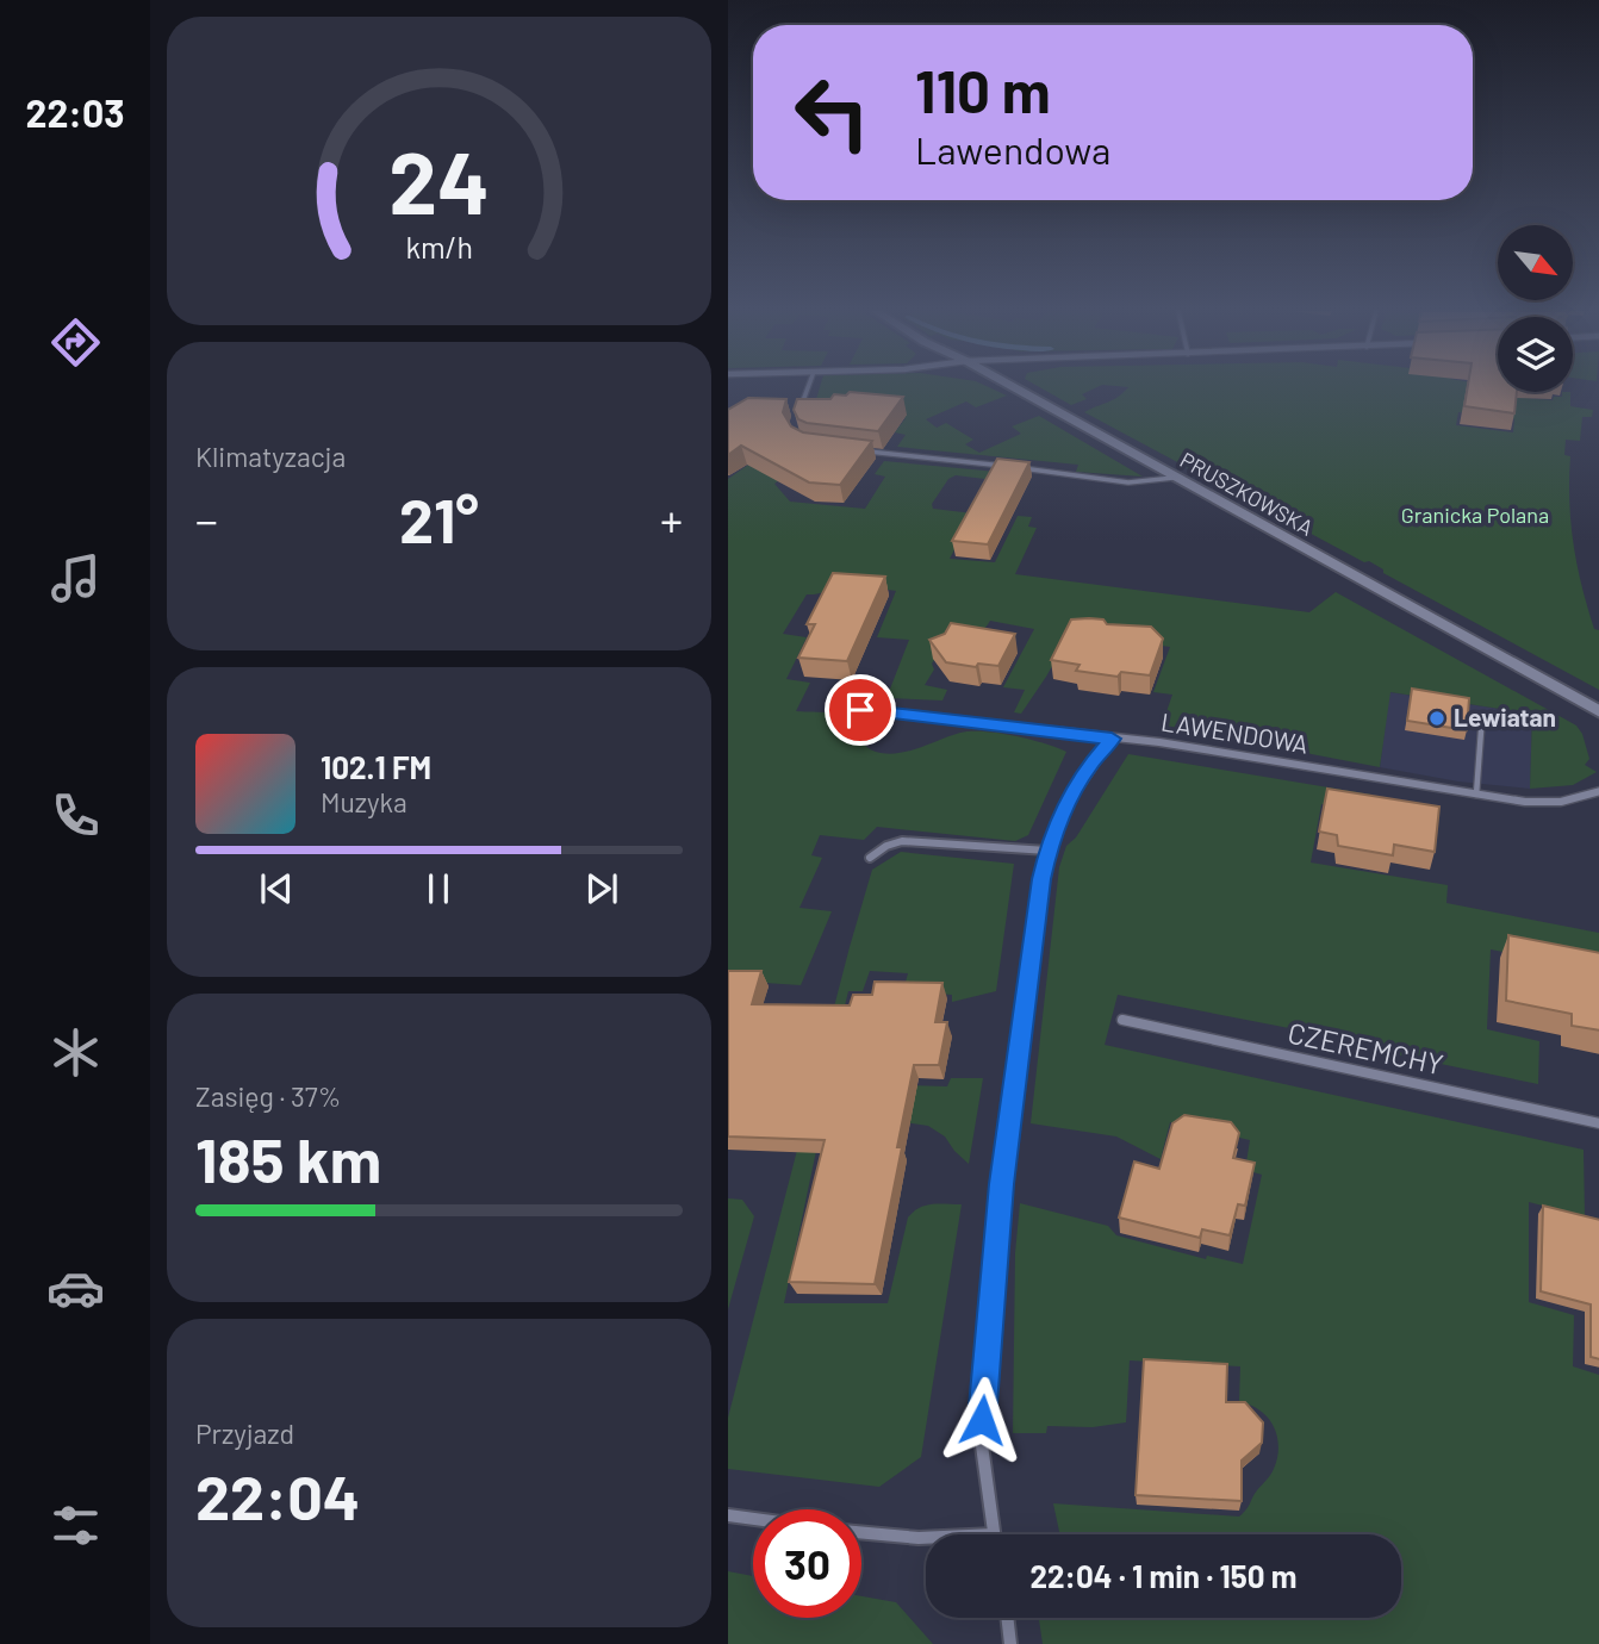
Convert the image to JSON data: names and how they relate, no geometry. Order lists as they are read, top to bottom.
{
  "streets": {
    "street": ["PRUSZKOWSKA", "LAWENDOWA", "CZEREMCHY"]
  },
  "parks": ["Granicka Polana"],
  "places": ["Lewiatan"],
  "north": "bottom right",
  "page": {
    "tabs": "22:03",
    "turn": ["110 m", "Lawendowa"],
    "tile": [
      "Klimatyzacja",
      ["Zasięg · 37%", "185 km"],
      ["Przyjazd", "22:04"]
    ],
    "heat": ["−", "21°", "+"],
    "song": ["102.1 FM", "Muzyka"],
    "limit": "30",
    "trip": "22:04 · 1 min · 150 m",
    "gauge": ["24", "km/h"]
  }
}
